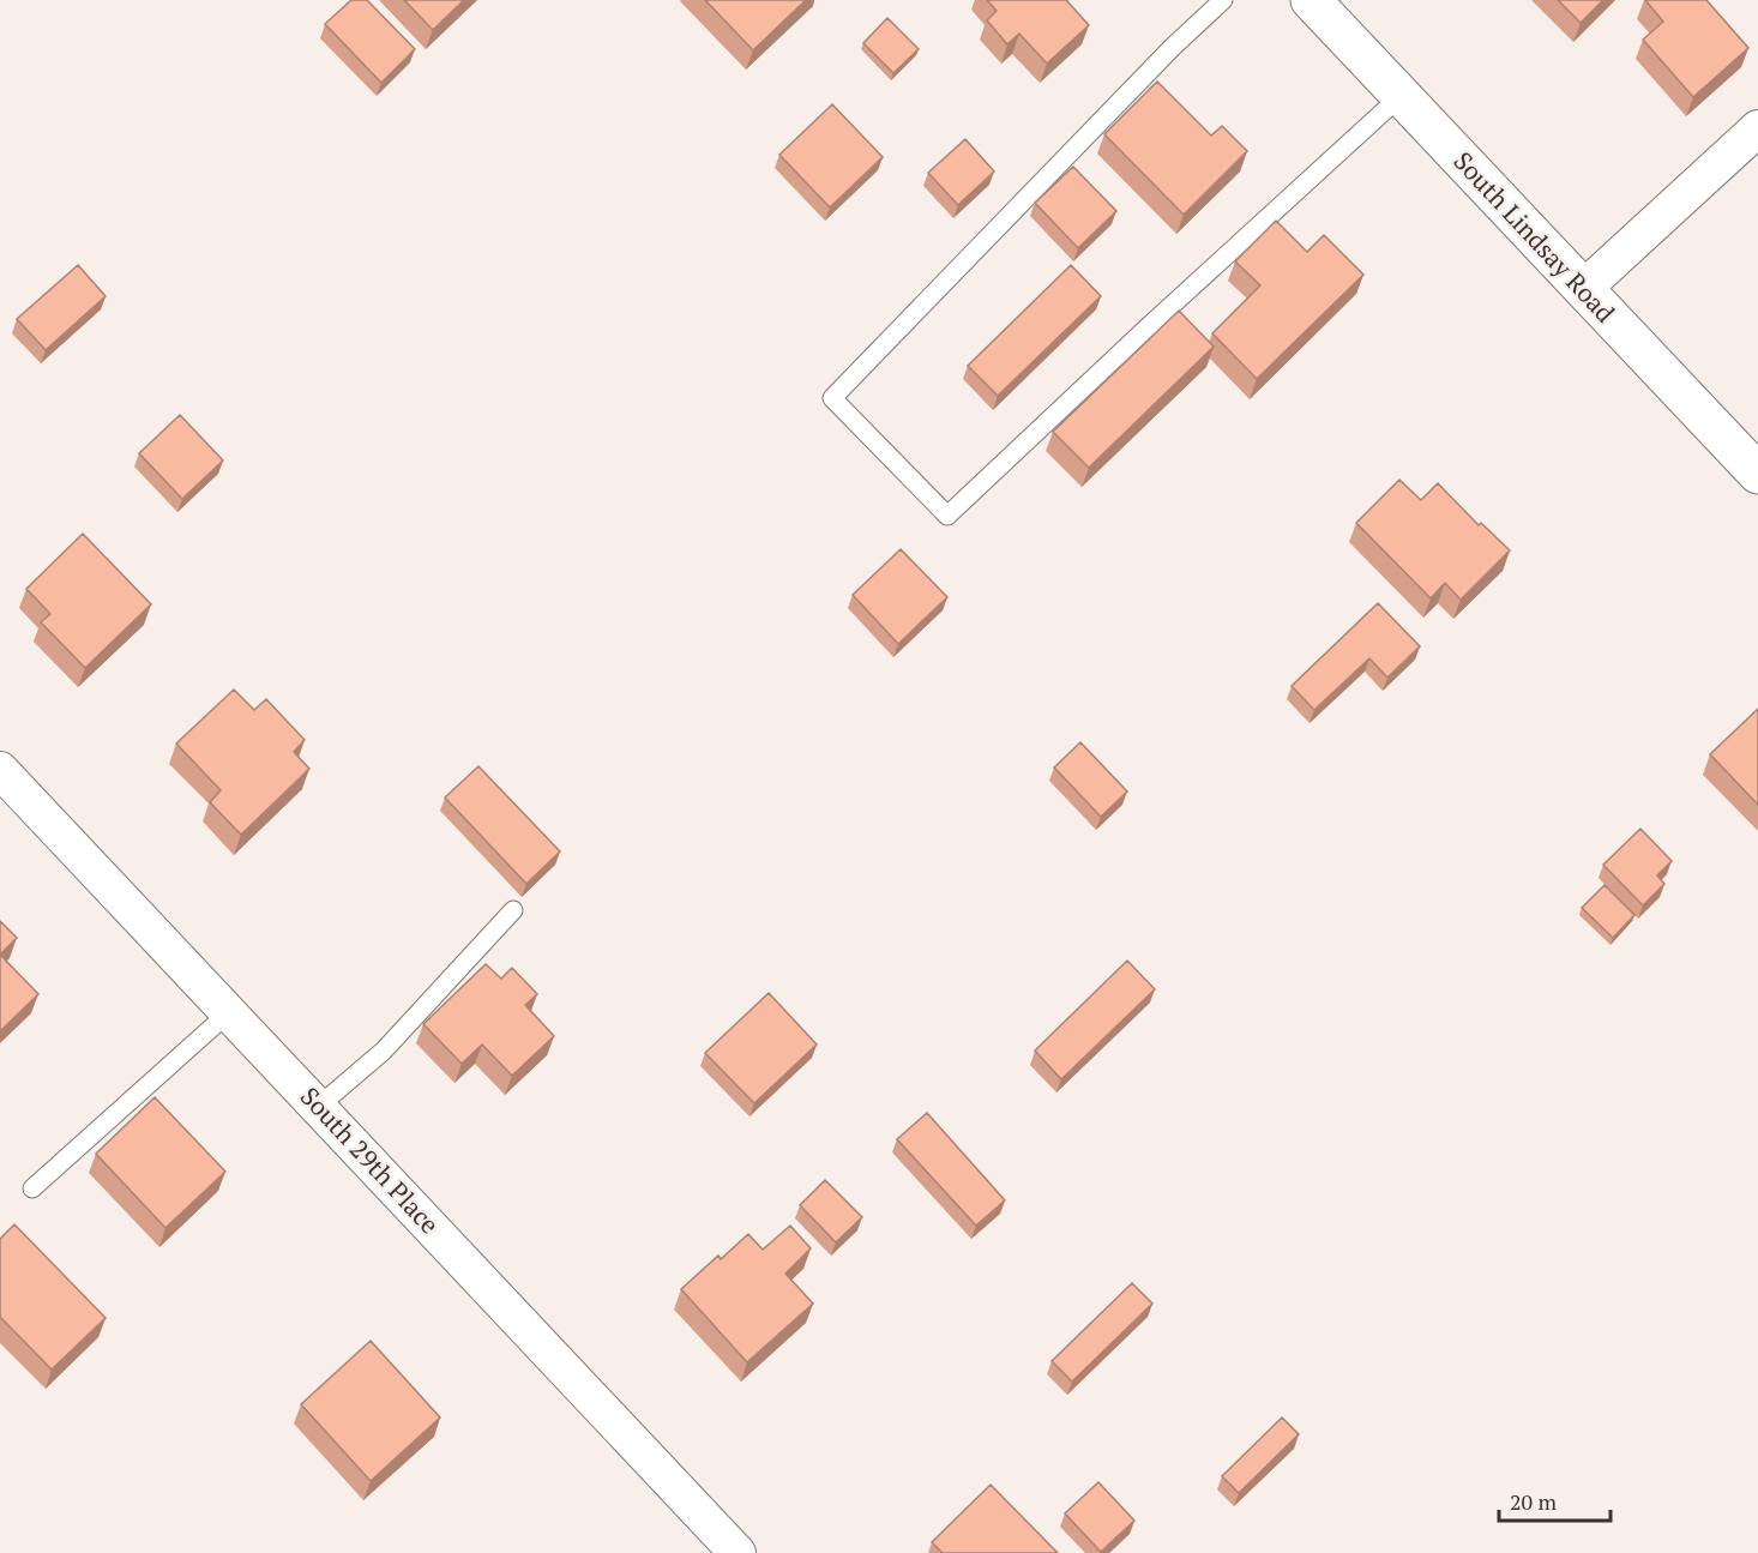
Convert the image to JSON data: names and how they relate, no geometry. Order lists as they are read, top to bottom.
{
  "streets": {
    "main road": ["South Lindsay Road"],
    "street": ["South 29th Place"]
  },
  "scale_bar": "20 m"
}
